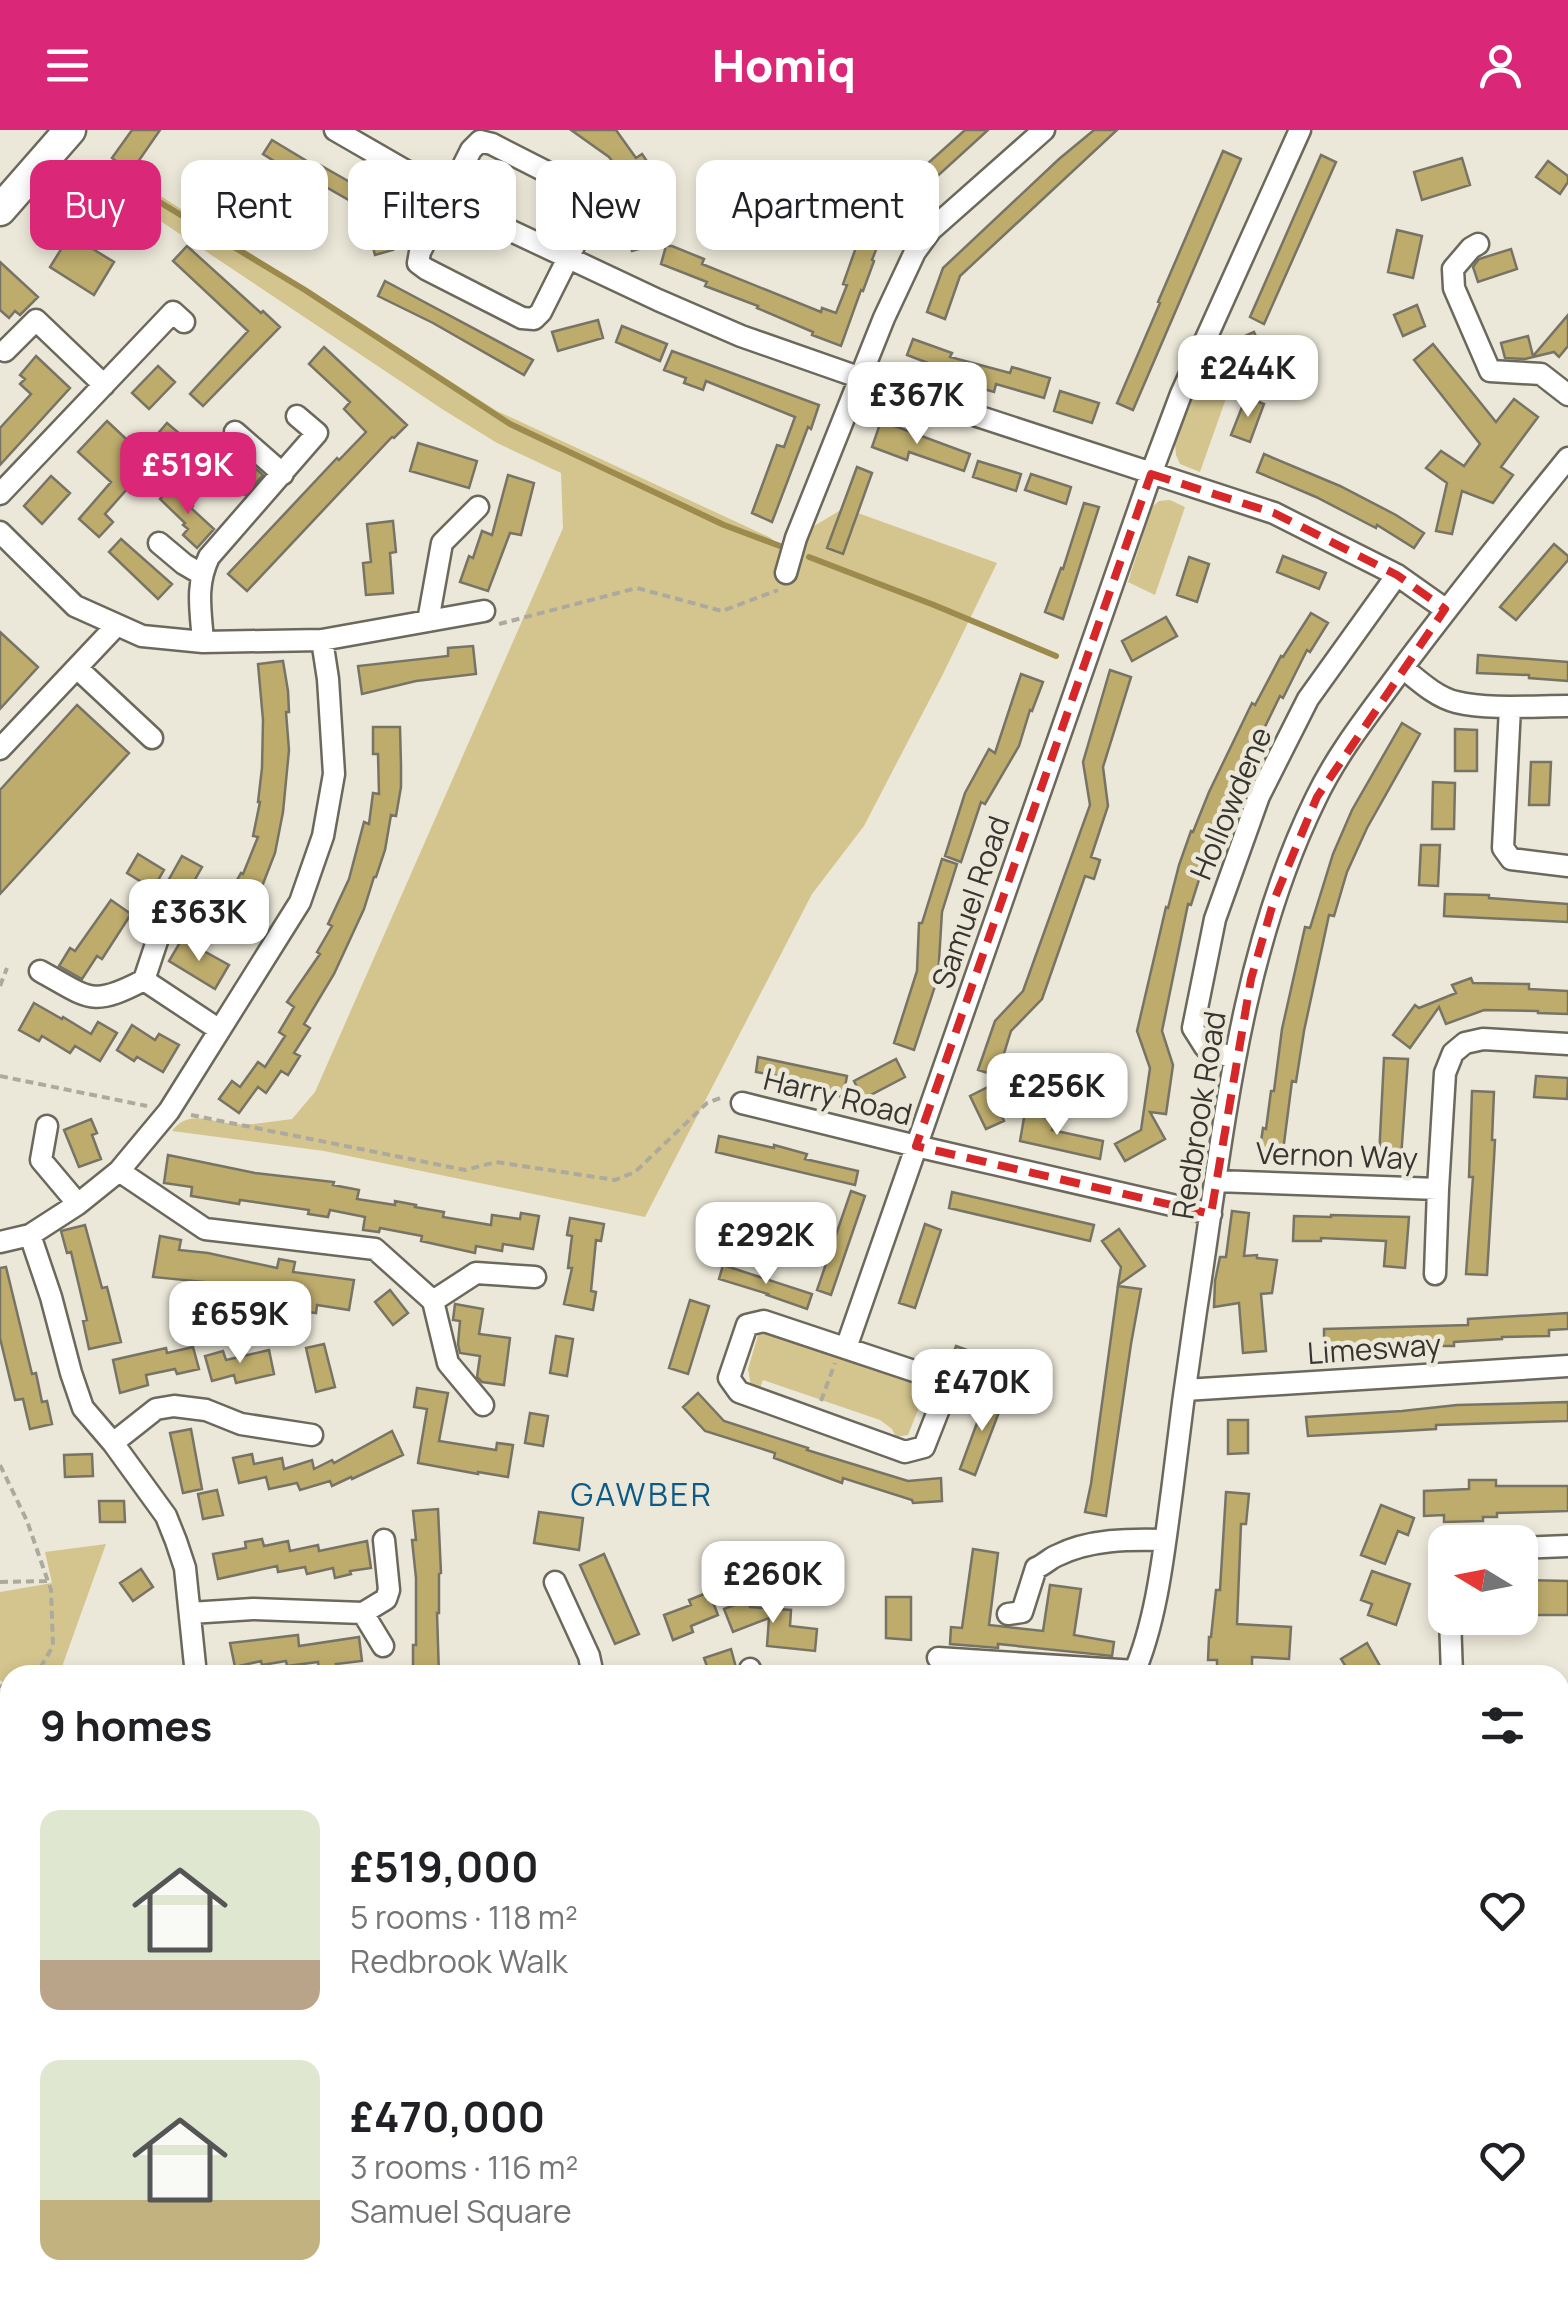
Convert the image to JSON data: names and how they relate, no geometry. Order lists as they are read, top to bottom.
{
  "streets": {
    "street": [
      "Hollowdene",
      "Samuel Road",
      "Harry Road",
      "Redbrook Road",
      "Vernon Way",
      "Limesway"
    ]
  },
  "crossings": [
    ["Hollowdene", "Redbrook Road"],
    ["Samuel Road", "Harry Road"],
    ["Harry Road", "Redbrook Road"],
    ["Redbrook Road", "Vernon Way"],
    ["Redbrook Road", "Limesway"]
  ],
  "districts": ["GAWBER"],
  "north": "left",
  "page": {
    "header": "Homiq",
    "chip": [
      "Buy",
      "Rent",
      "Filters",
      "New",
      "Apartment"
    ],
    "price": [
      "£244K",
      "£367K",
      "£519K",
      "£363K",
      "£256K",
      "£292K",
      "£659K",
      "£470K",
      "£260K"
    ],
    "heading": "9 homes",
    "list": [
      {
        "name": "£519,000",
        "note": "5 rooms · 118 m² · Redbrook Walk"
      },
      {
        "name": "£470,000",
        "note": "3 rooms · 116 m² · Samuel Square"
      }
    ]
  }
}
